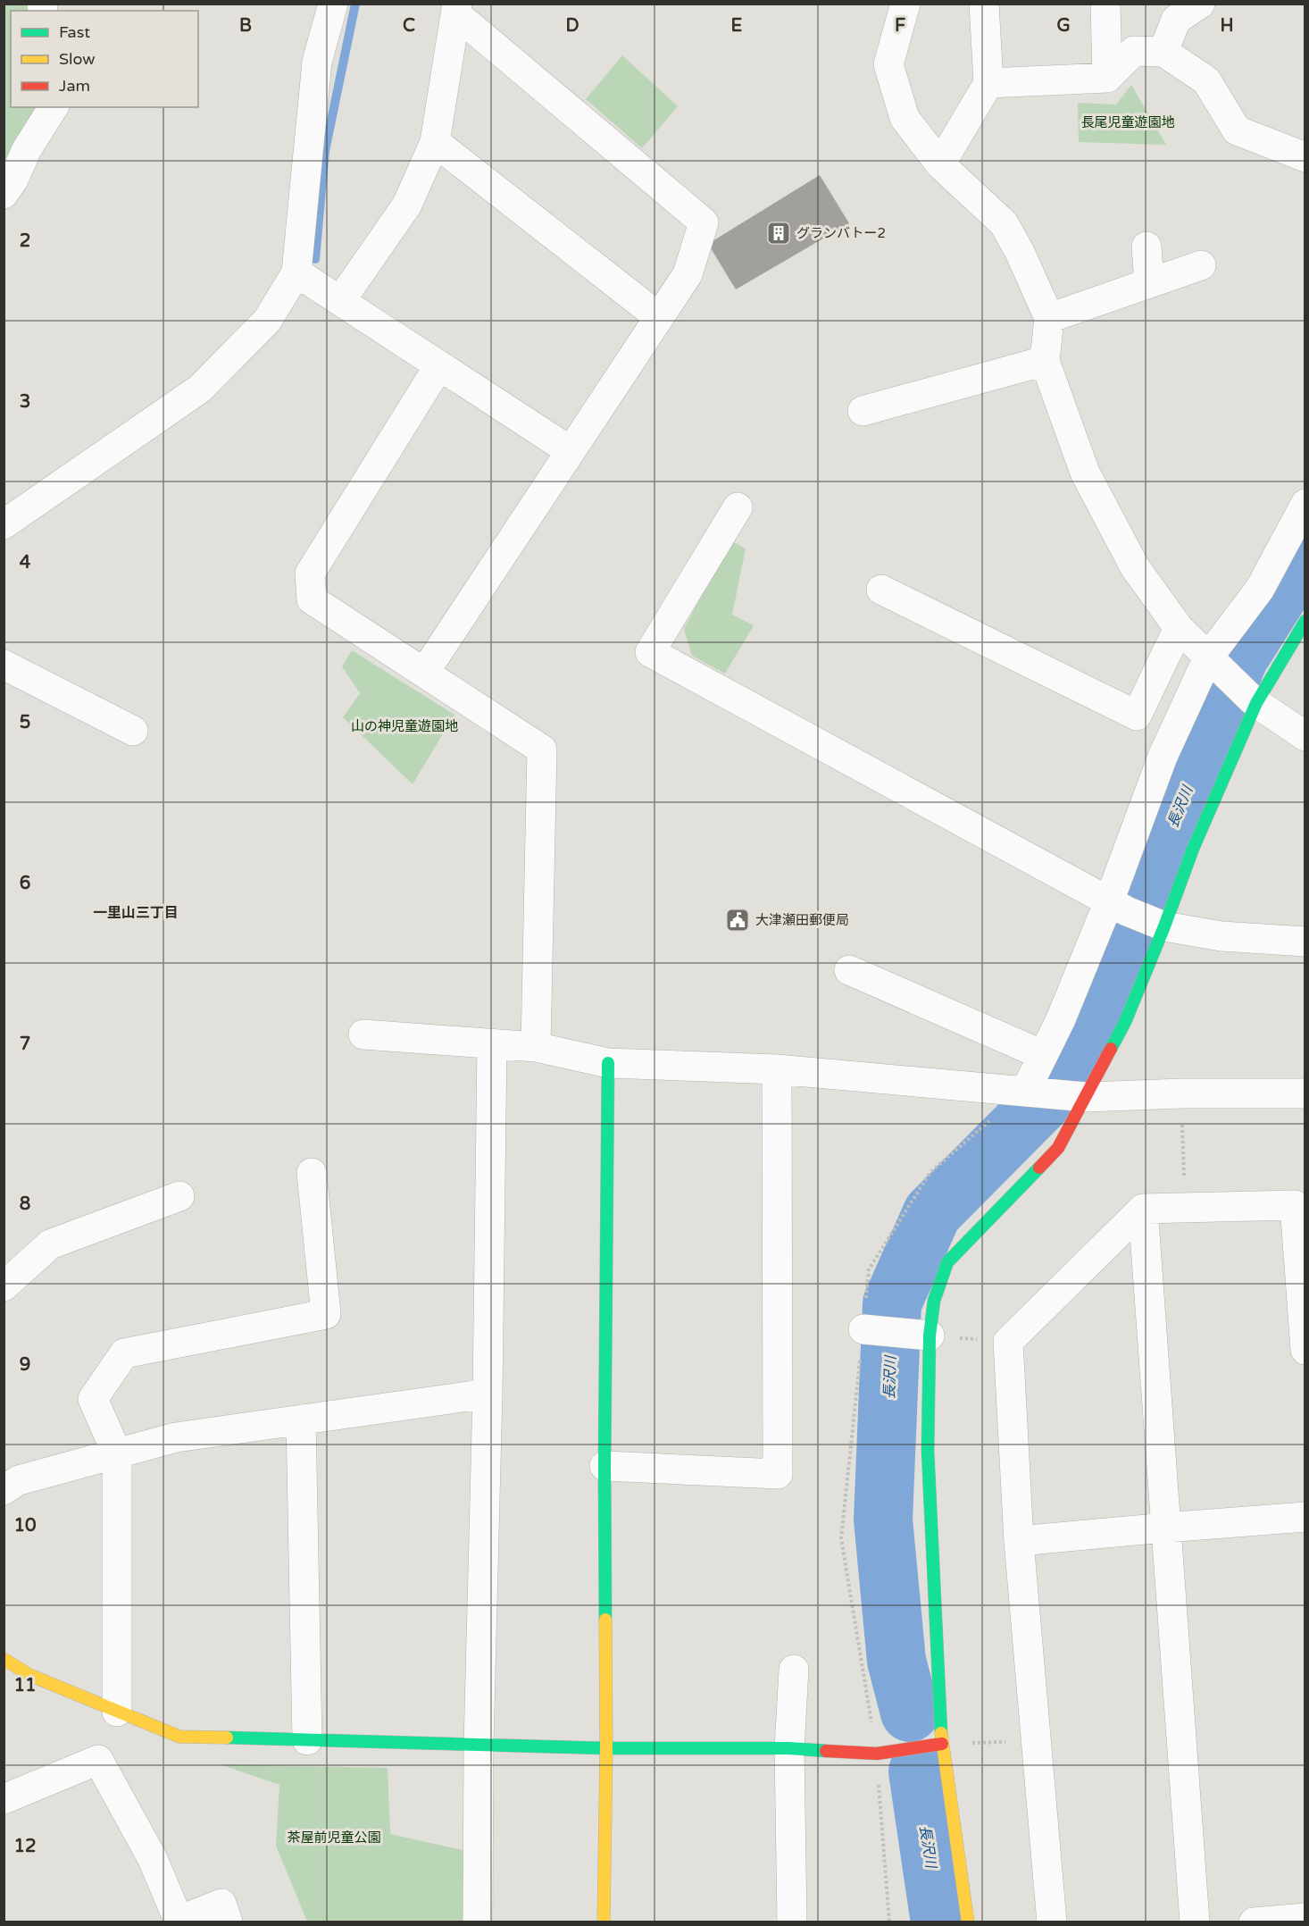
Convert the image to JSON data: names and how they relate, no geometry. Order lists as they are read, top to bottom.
{
  "districts": ["一里山三丁目"],
  "water": ["長沢川"],
  "parks": ["長尾児童遊園地", "山の神児童遊園地", "茶屋前児童公園"],
  "places": {
    "building": ["グランバトー2"],
    "public building": ["大津瀬田郵便局"]
  },
  "legend": ["Fast", "Slow", "Jam"],
  "grid": {
    "columns": [
      "B",
      "C",
      "D",
      "E",
      "F",
      "G",
      "H"
    ],
    "rows": [
      "2",
      "3",
      "4",
      "5",
      "6",
      "7",
      "8",
      "9",
      "10",
      "11",
      "12"
    ]
  }
}
